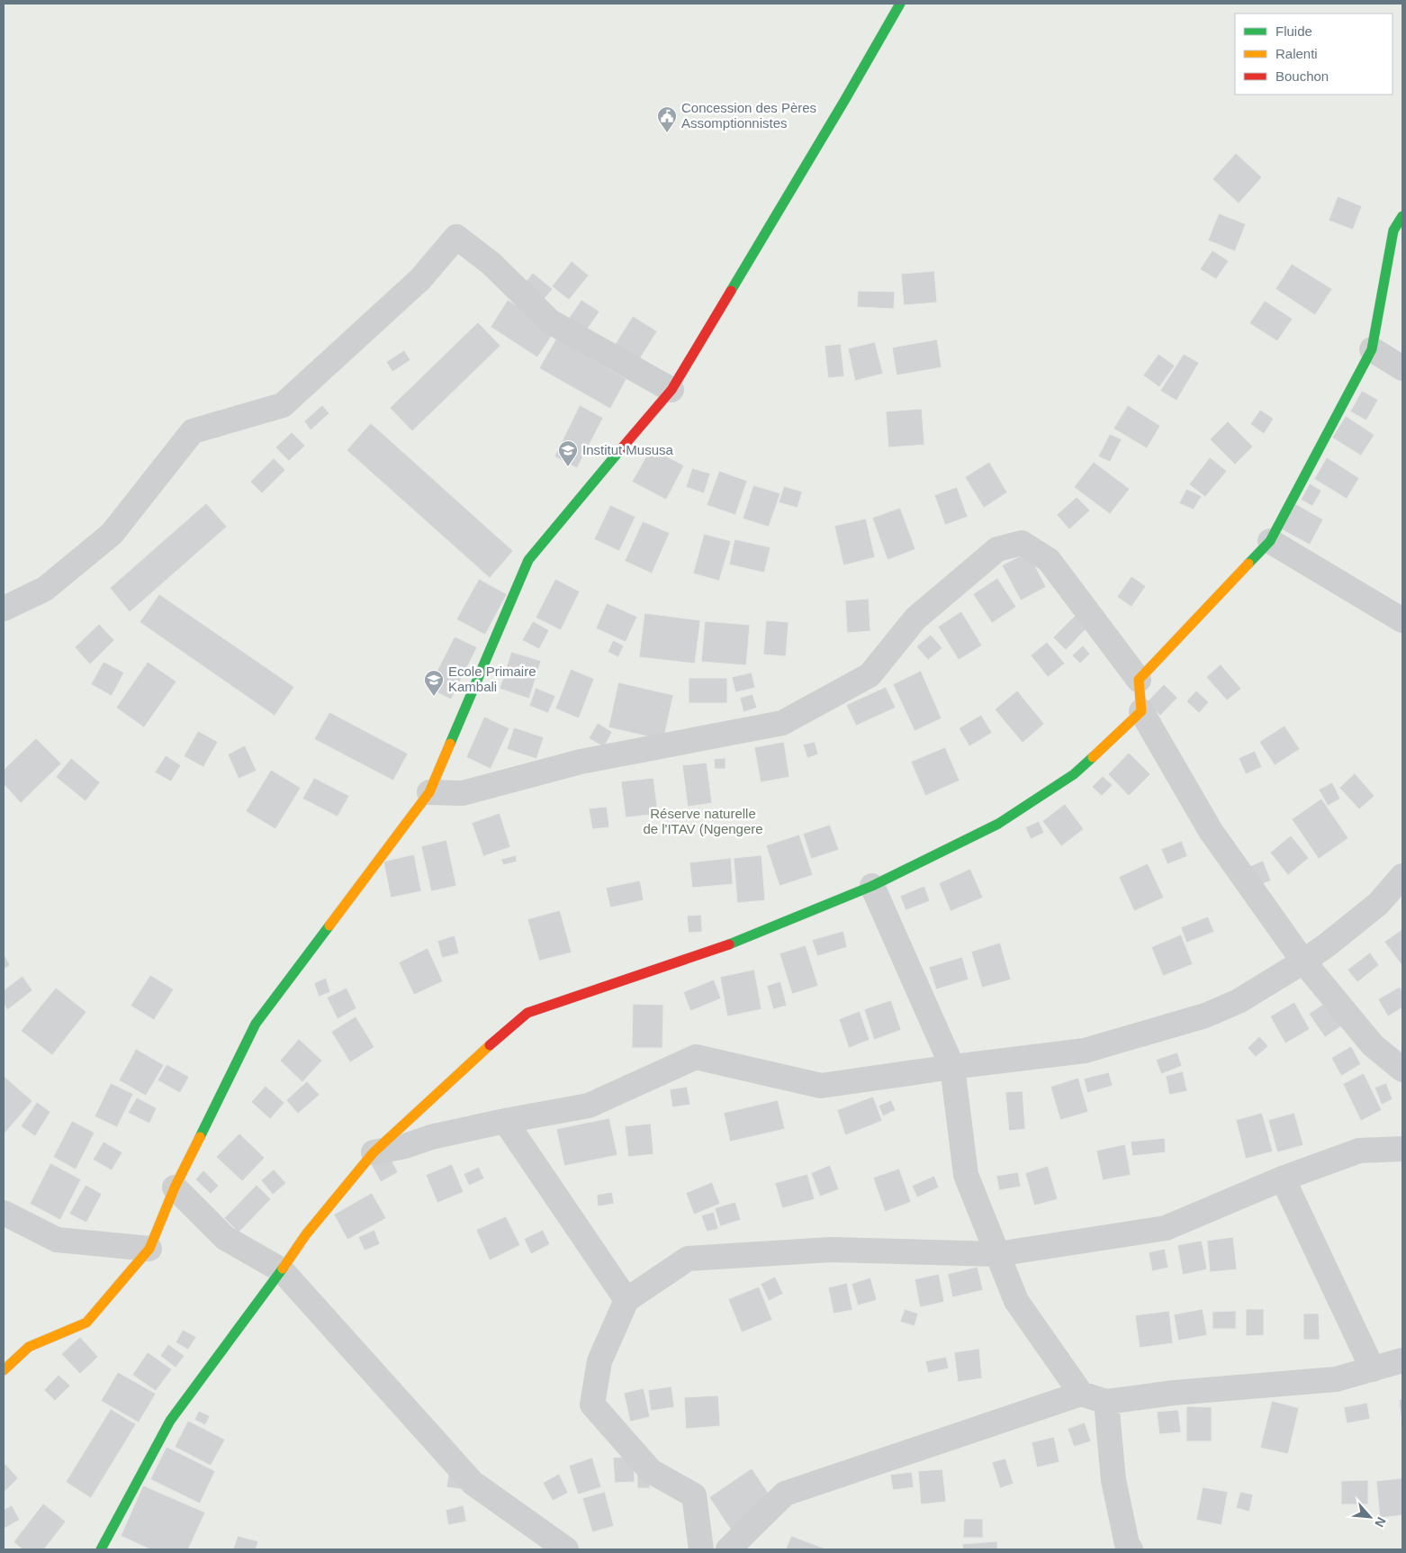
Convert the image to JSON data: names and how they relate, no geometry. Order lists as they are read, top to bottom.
{
  "parks": ["Réserve naturelle de l'ITAV (Ngengere"],
  "places": {
    "public building": ["Concession des Pères Assomptionnistes"],
    "school or university": ["Institut Mususa", "Ecole Primaire Kambali"]
  },
  "legend": ["Fluide", "Ralenti", "Bouchon"],
  "north": "bottom right"
}
